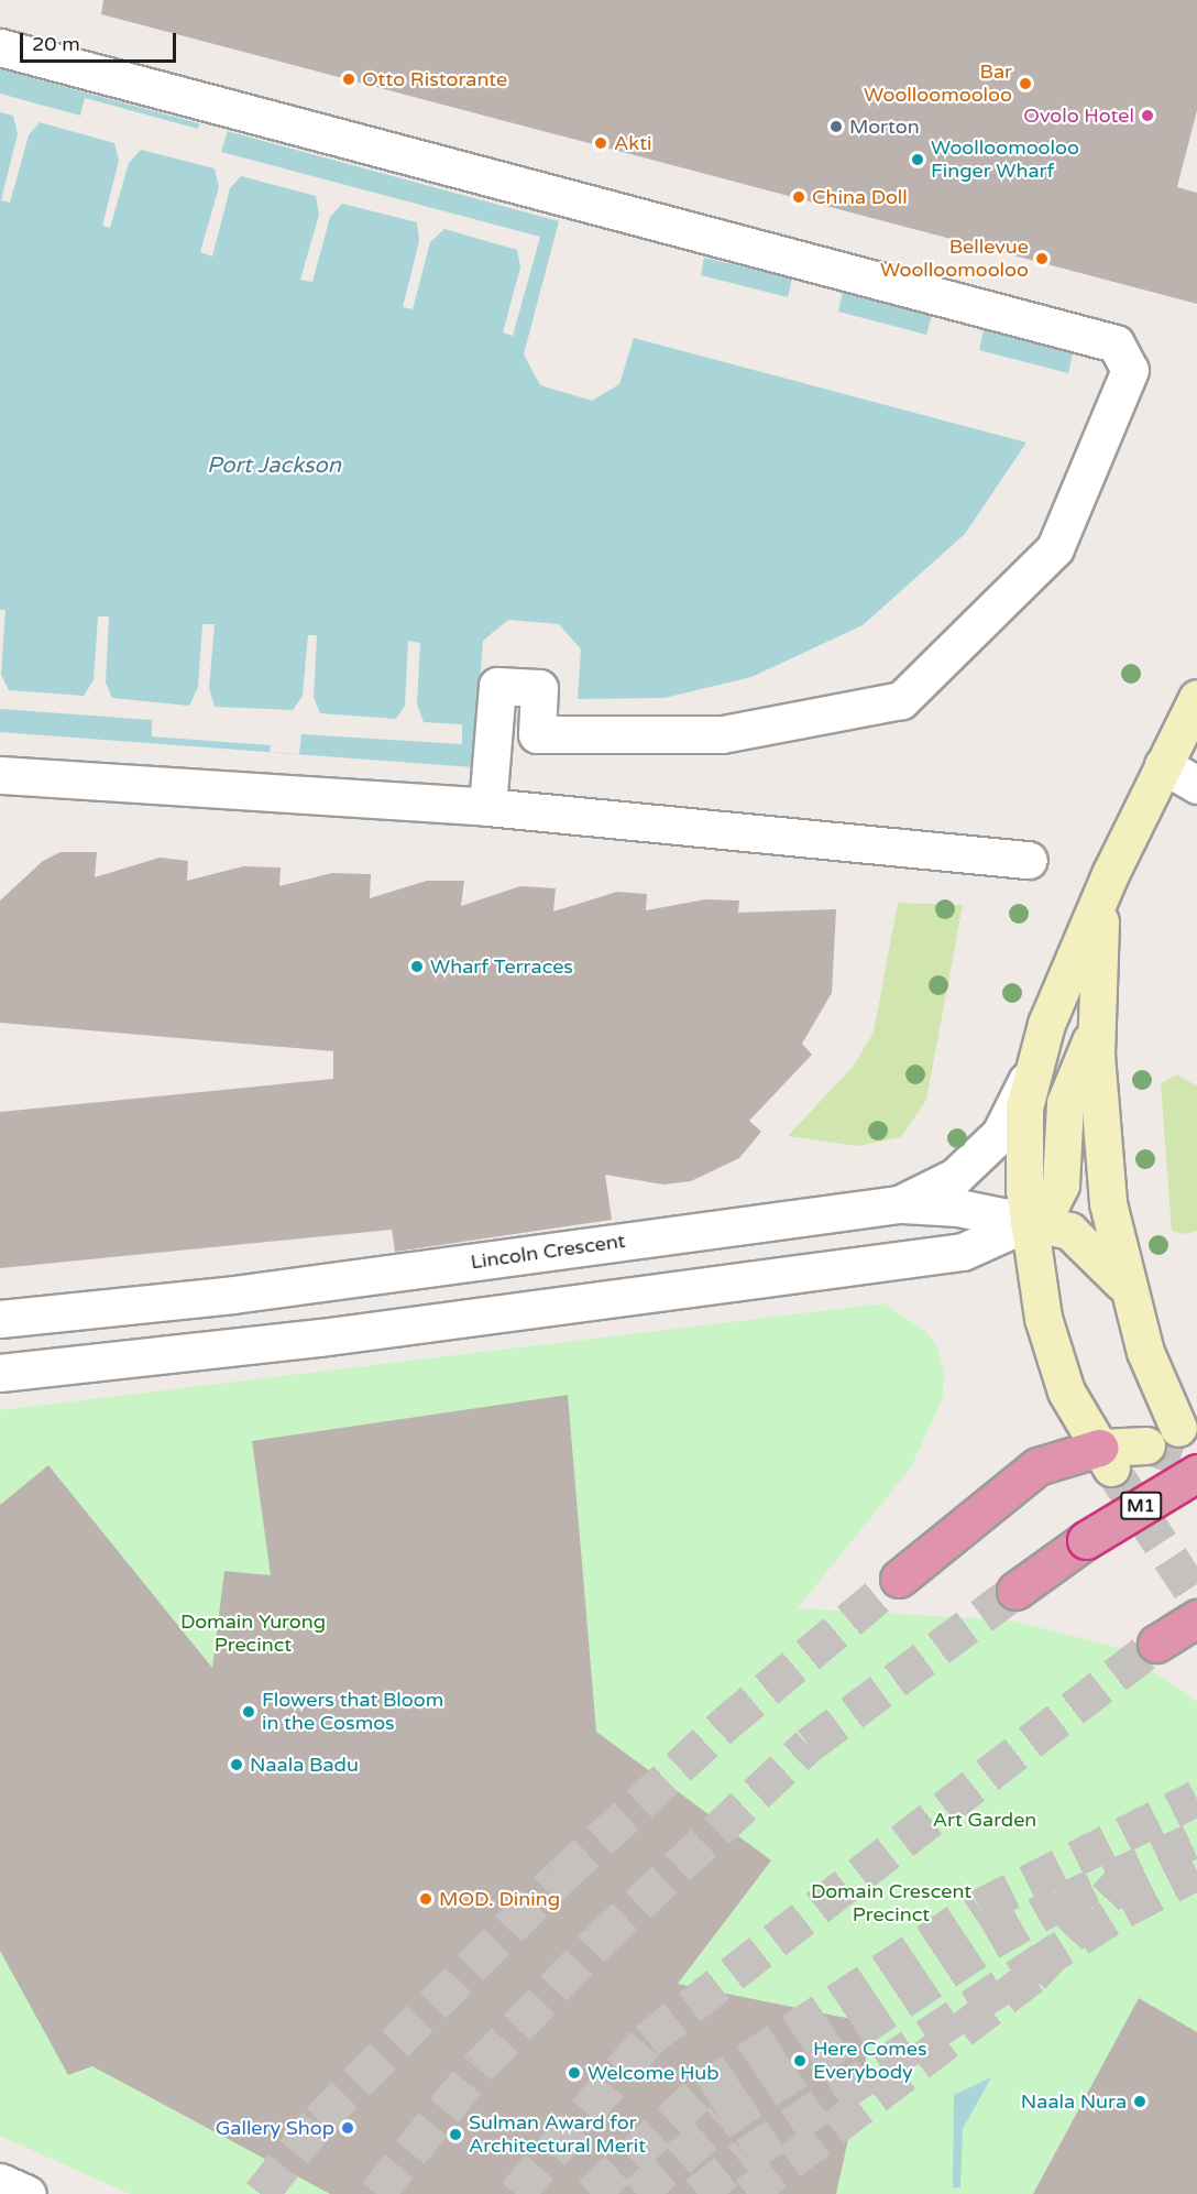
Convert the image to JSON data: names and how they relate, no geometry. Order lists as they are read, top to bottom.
{
  "streets": {
    "highway": ["M1"],
    "street": ["Lincoln Crescent"]
  },
  "water": ["Port Jackson"],
  "parks": ["Domain Yurong Precinct", "Art Garden", "Domain Crescent Precinct"],
  "places": [
    "Otto Ristorante",
    "Bar Woolloomooloo",
    "Ovolo Hotel",
    "Morton",
    "Akti",
    "Woolloomooloo Finger Wharf",
    "China Doll",
    "Bellevue Woolloomooloo",
    "Wharf Terraces",
    "Flowers that Bloom in the Cosmos",
    "Naala Badu",
    "MOD. Dining",
    "Here Comes Everybody",
    "Welcome Hub",
    "Naala Nura",
    "Gallery Shop",
    "Sulman Award for Architectural Merit"
  ],
  "scale_bar": "20 m"
}
